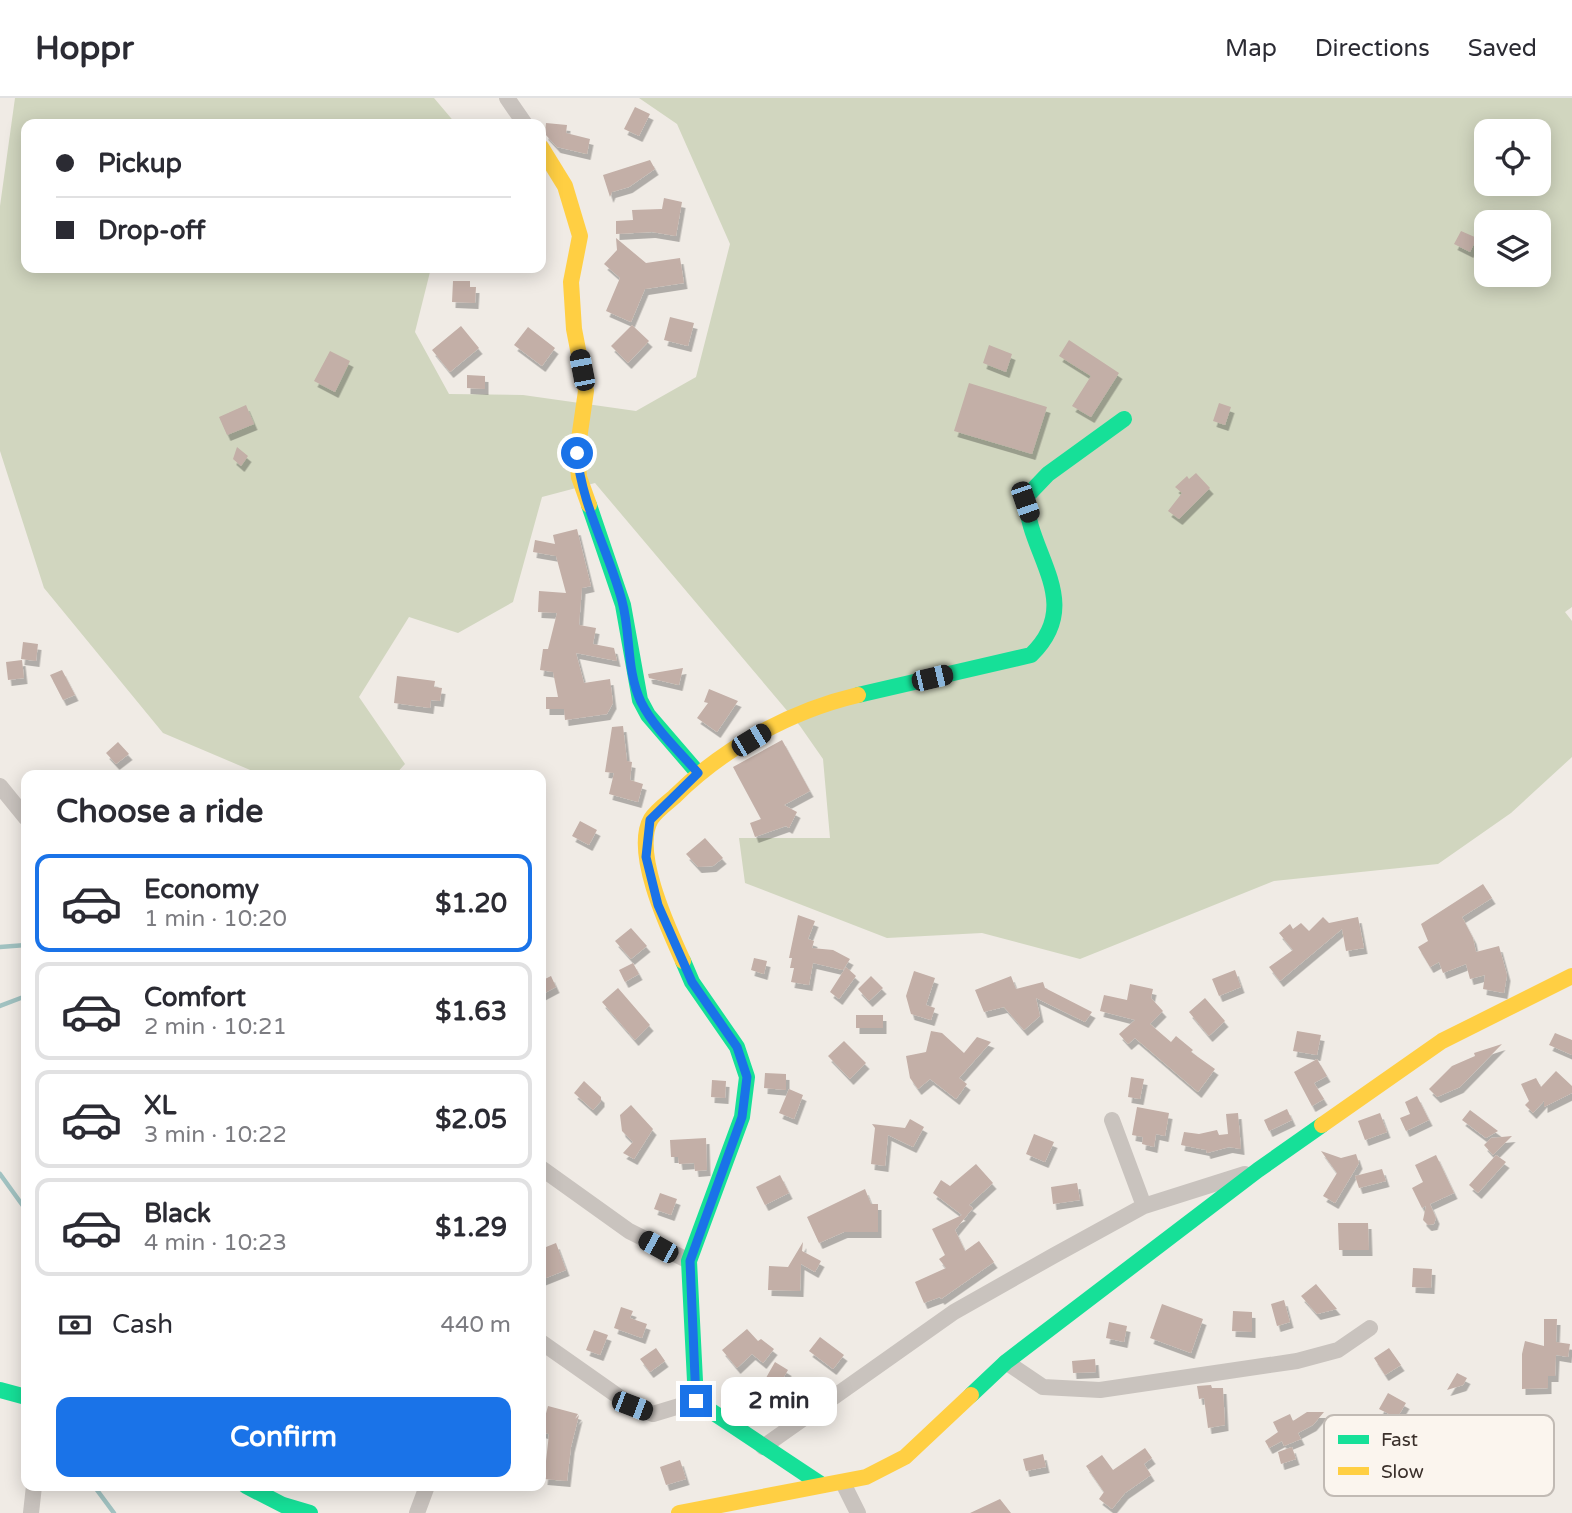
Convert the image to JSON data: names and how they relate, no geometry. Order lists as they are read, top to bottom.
{
  "legend": ["Fast", "Slow"],
  "page": {
    "header": "Hoppr",
    "nav": ["Map", "Directions", "Saved"],
    "banner": ["Pickup", "Drop-off"],
    "heading": "Choose a ride",
    "list": [
      {
        "name": "Economy",
        "note": "1 min · 10:20",
        "value": "$1.20"
      },
      {
        "name": "Comfort",
        "note": "2 min · 10:21",
        "value": "$1.63"
      },
      {
        "name": "XL",
        "note": "3 min · 10:22",
        "value": "$2.05"
      },
      {
        "name": "Black",
        "note": "4 min · 10:23",
        "value": "$1.29"
      }
    ],
    "pay": ["Cash", "440 m"],
    "bubble": "2 min",
    "buttons": "Confirm"
  }
}
